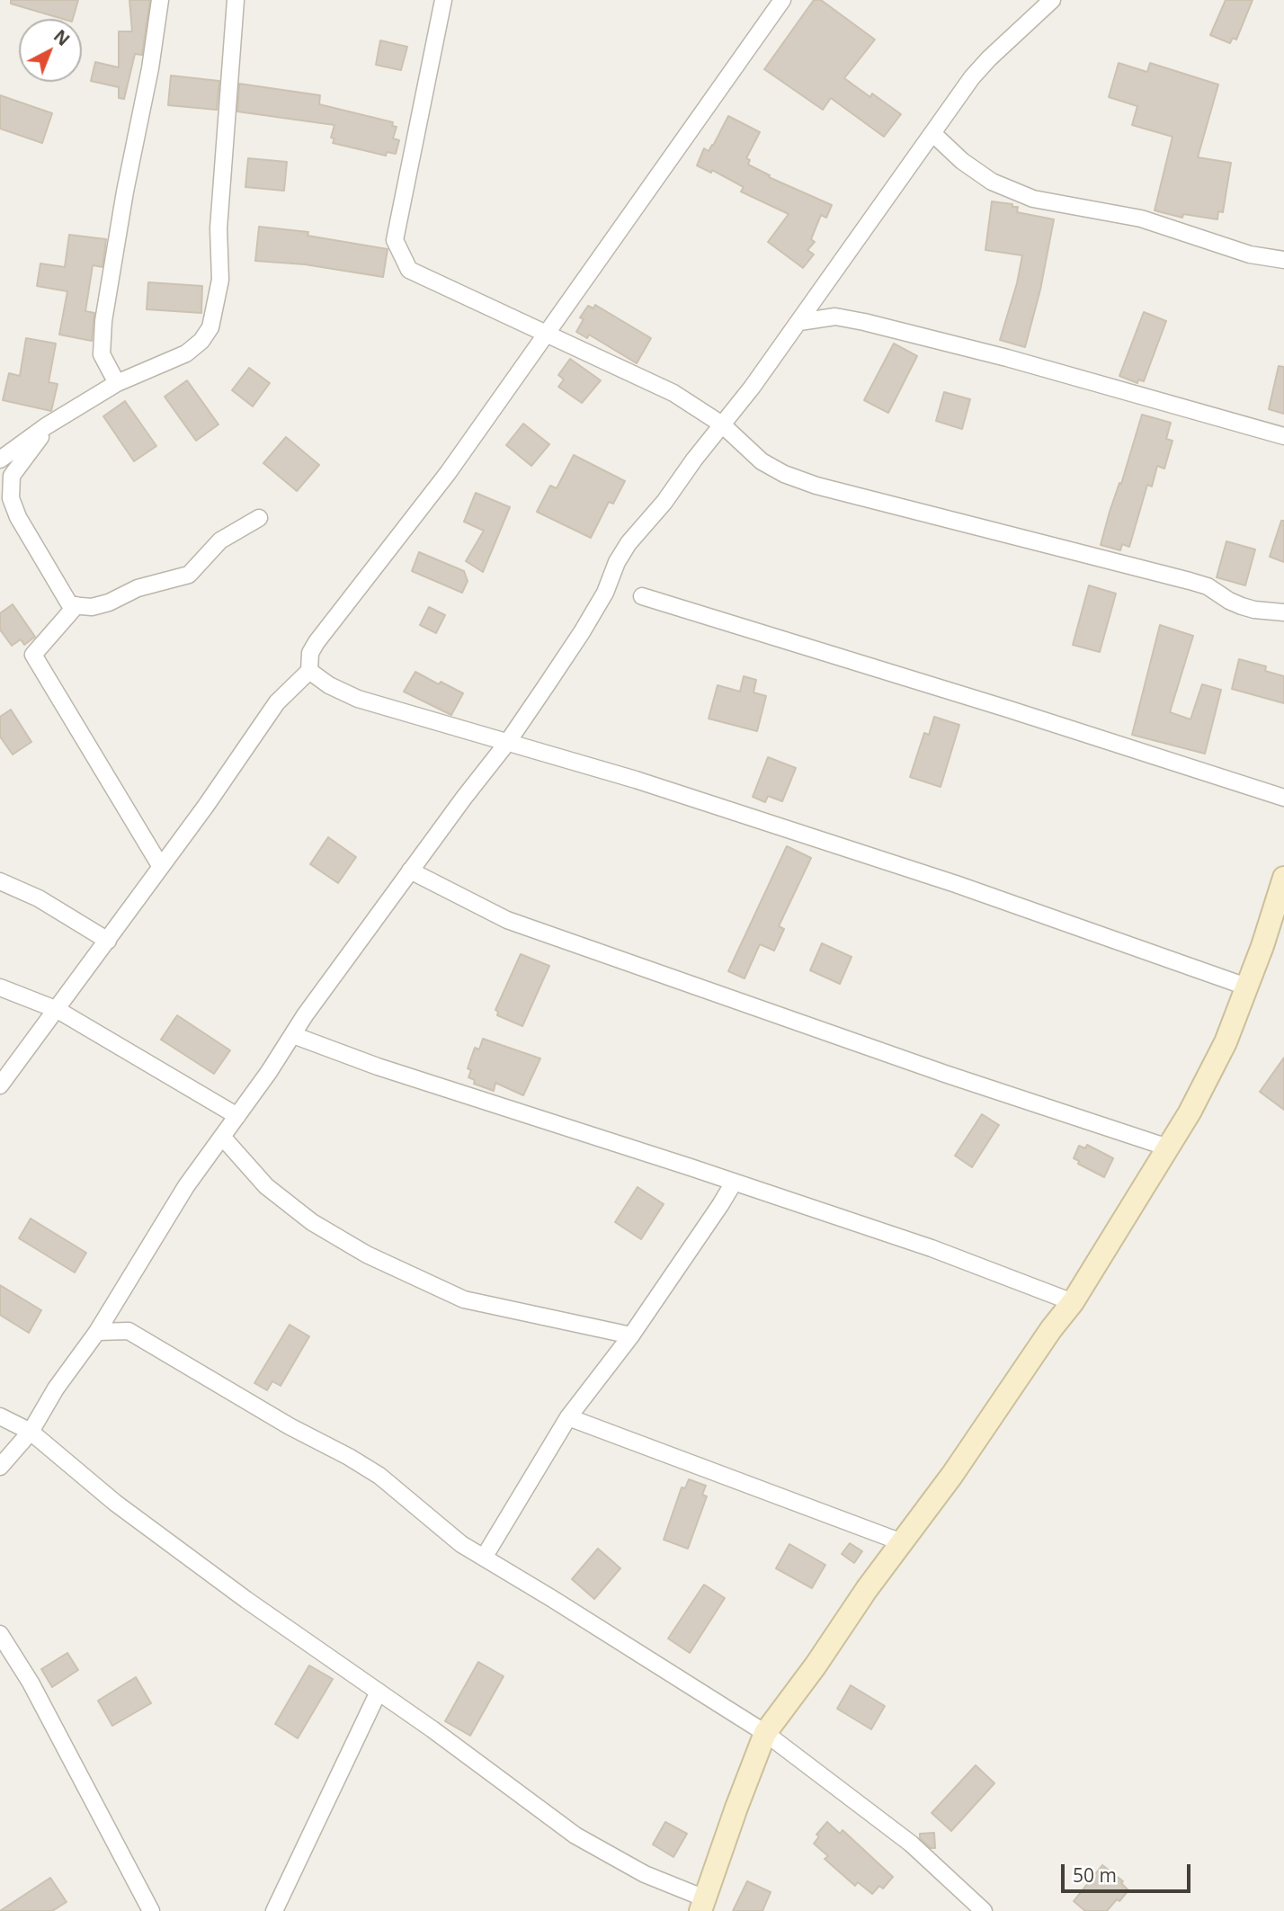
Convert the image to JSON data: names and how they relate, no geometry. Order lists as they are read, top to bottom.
{
  "scale_bar": "50 m",
  "north": "top right"
}
